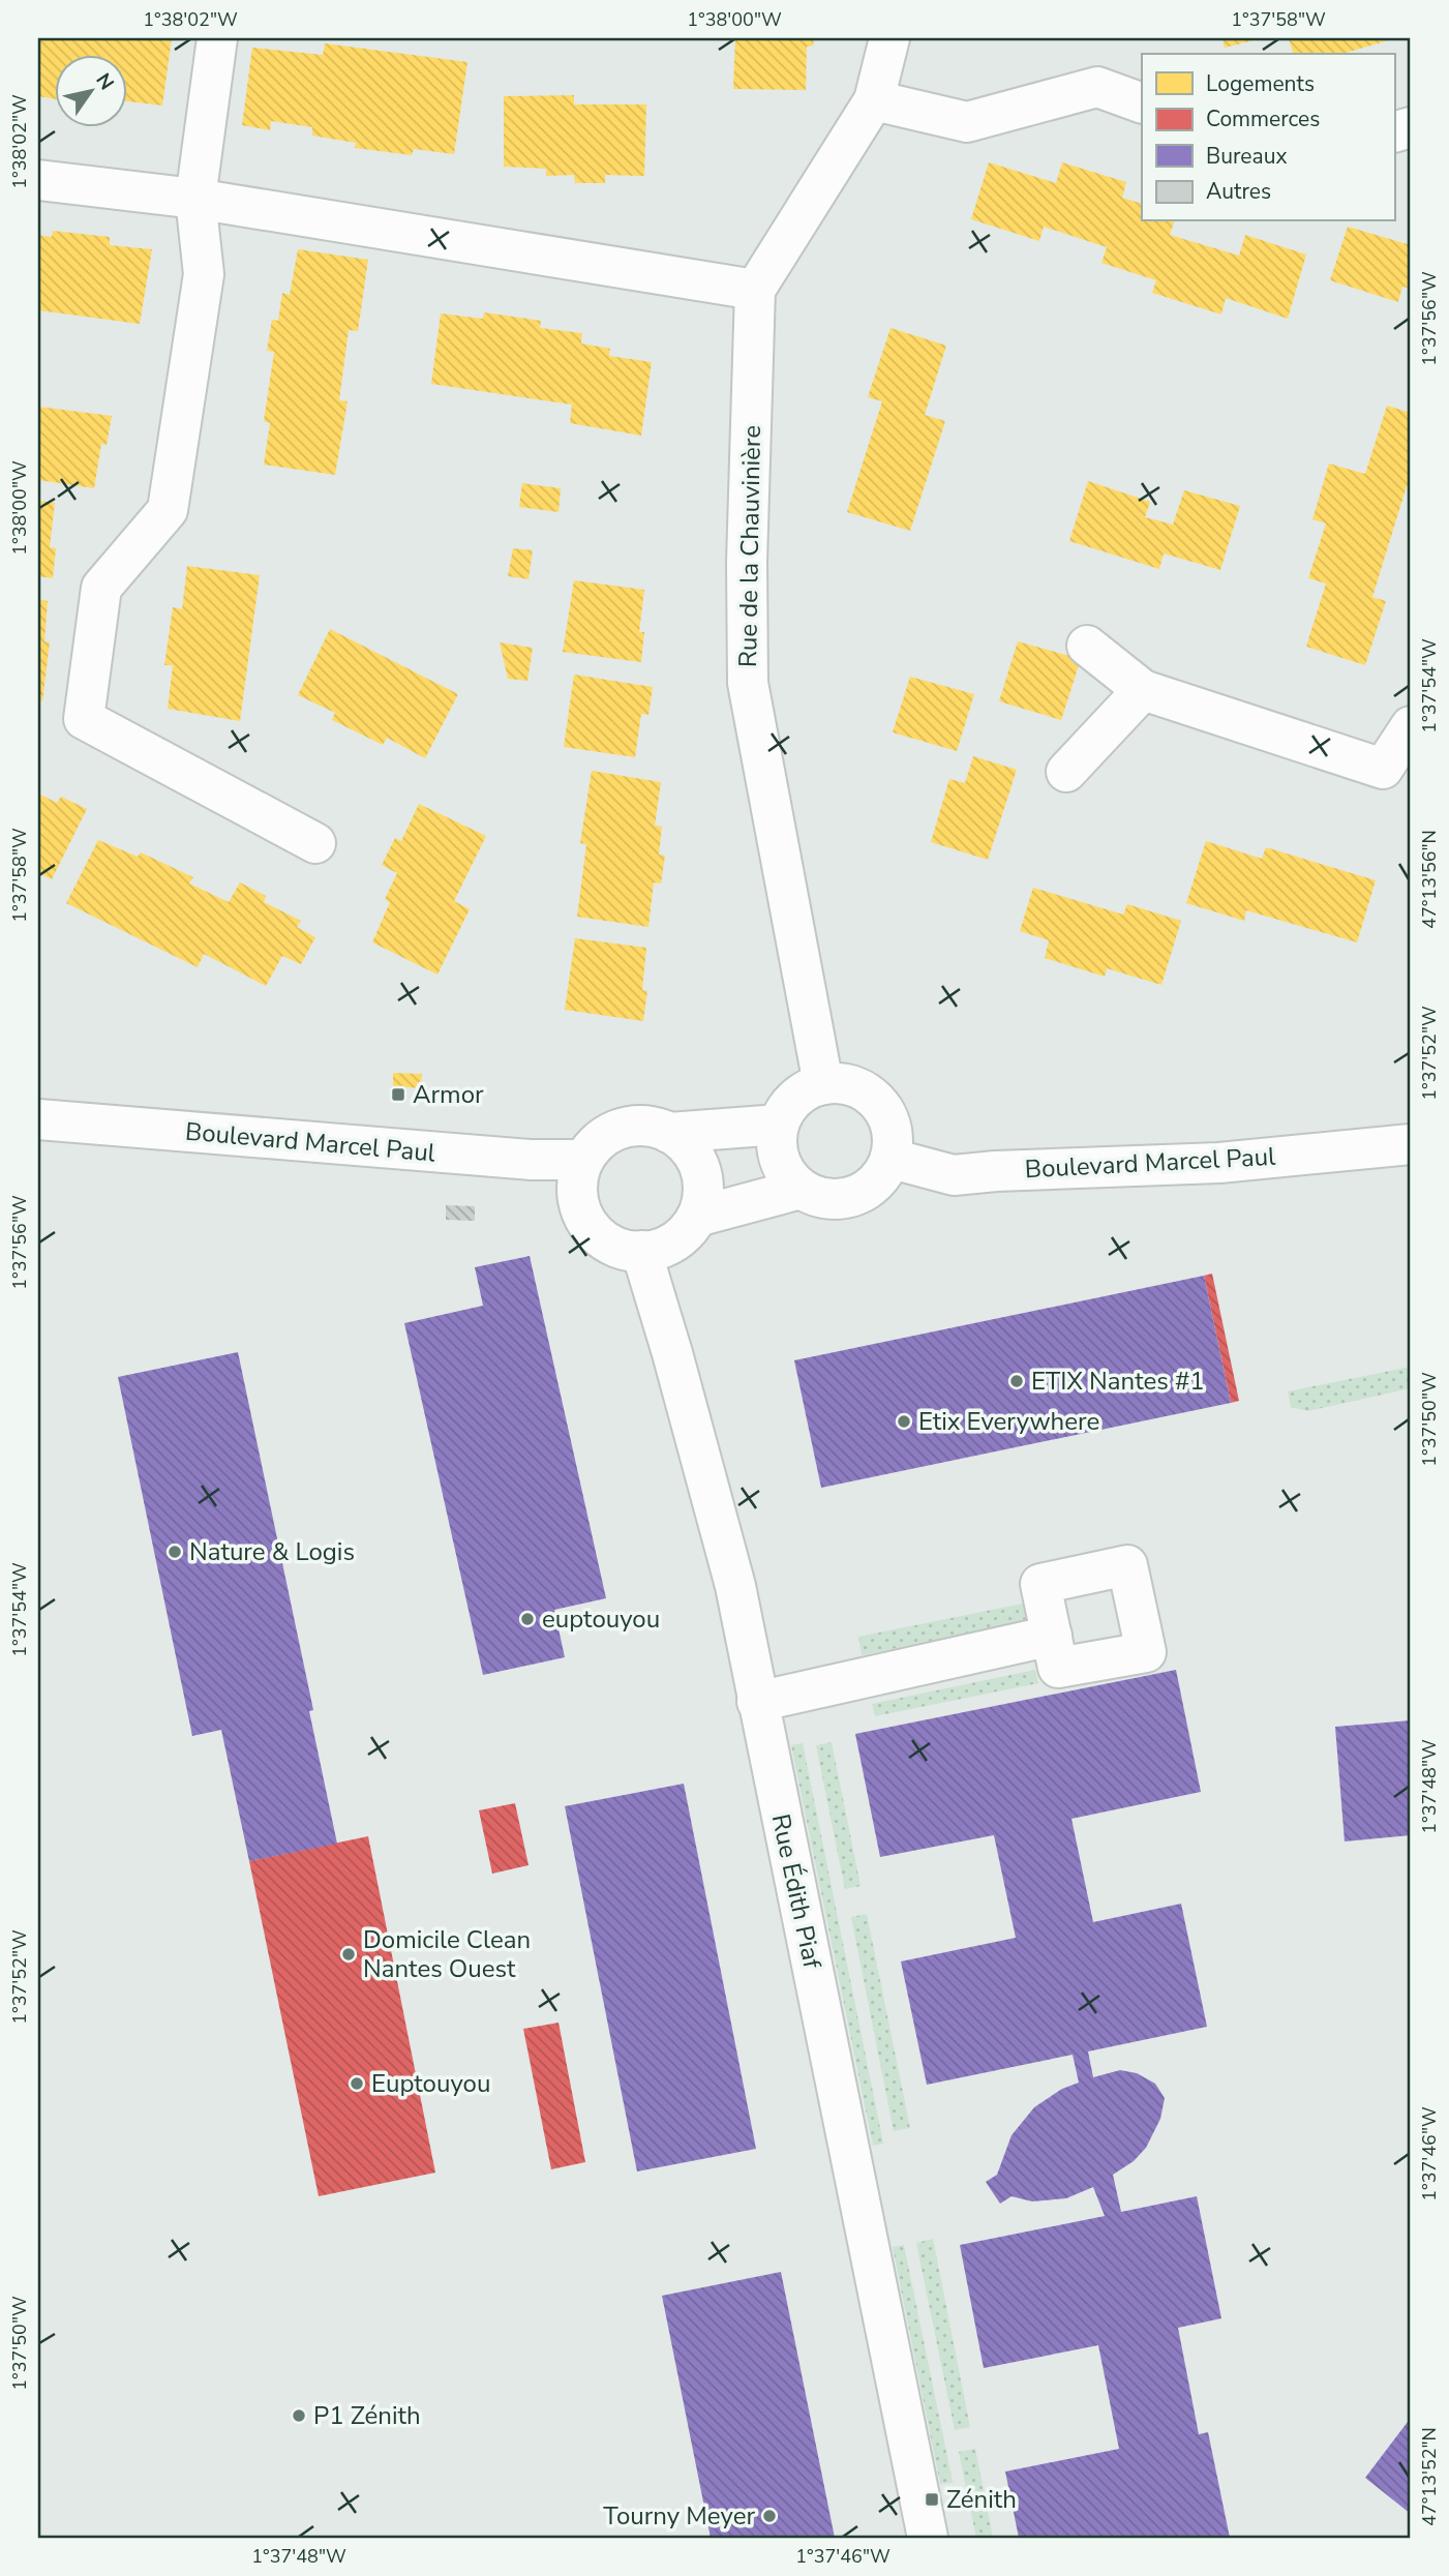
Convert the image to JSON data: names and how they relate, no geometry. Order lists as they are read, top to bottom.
{
  "streets": {
    "street": ["Rue de la Chauvinière", "Boulevard Marcel Paul", "Rue Édith Piaf"]
  },
  "crossings": [
    ["Rue de la Chauvinière", "Boulevard Marcel Paul"],
    ["Boulevard Marcel Paul", "Rue Édith Piaf"]
  ],
  "places": {
    "transit": ["Armor", "Zénith"],
    "other": [
      "ETIX Nantes #1",
      "Etix Everywhere",
      "Nature & Logis",
      "euptouyou",
      "Domicile Clean Nantes Ouest",
      "Euptouyou",
      "P1 Zénith",
      "Tourny Meyer"
    ]
  },
  "legend": [
    "Logements",
    "Commerces",
    "Bureaux",
    "Autres"
  ],
  "north": "top right",
  "coordinates": [
    "1°38'02\"W",
    "1°38'00\"W",
    "1°37'58\"W",
    "1°37'56\"W",
    "1°37'54\"W",
    "47°13'56\"N",
    "1°37'52\"W",
    "1°37'50\"W",
    "1°37'48\"W",
    "1°37'46\"W",
    "47°13'52\"N"
  ]
}
